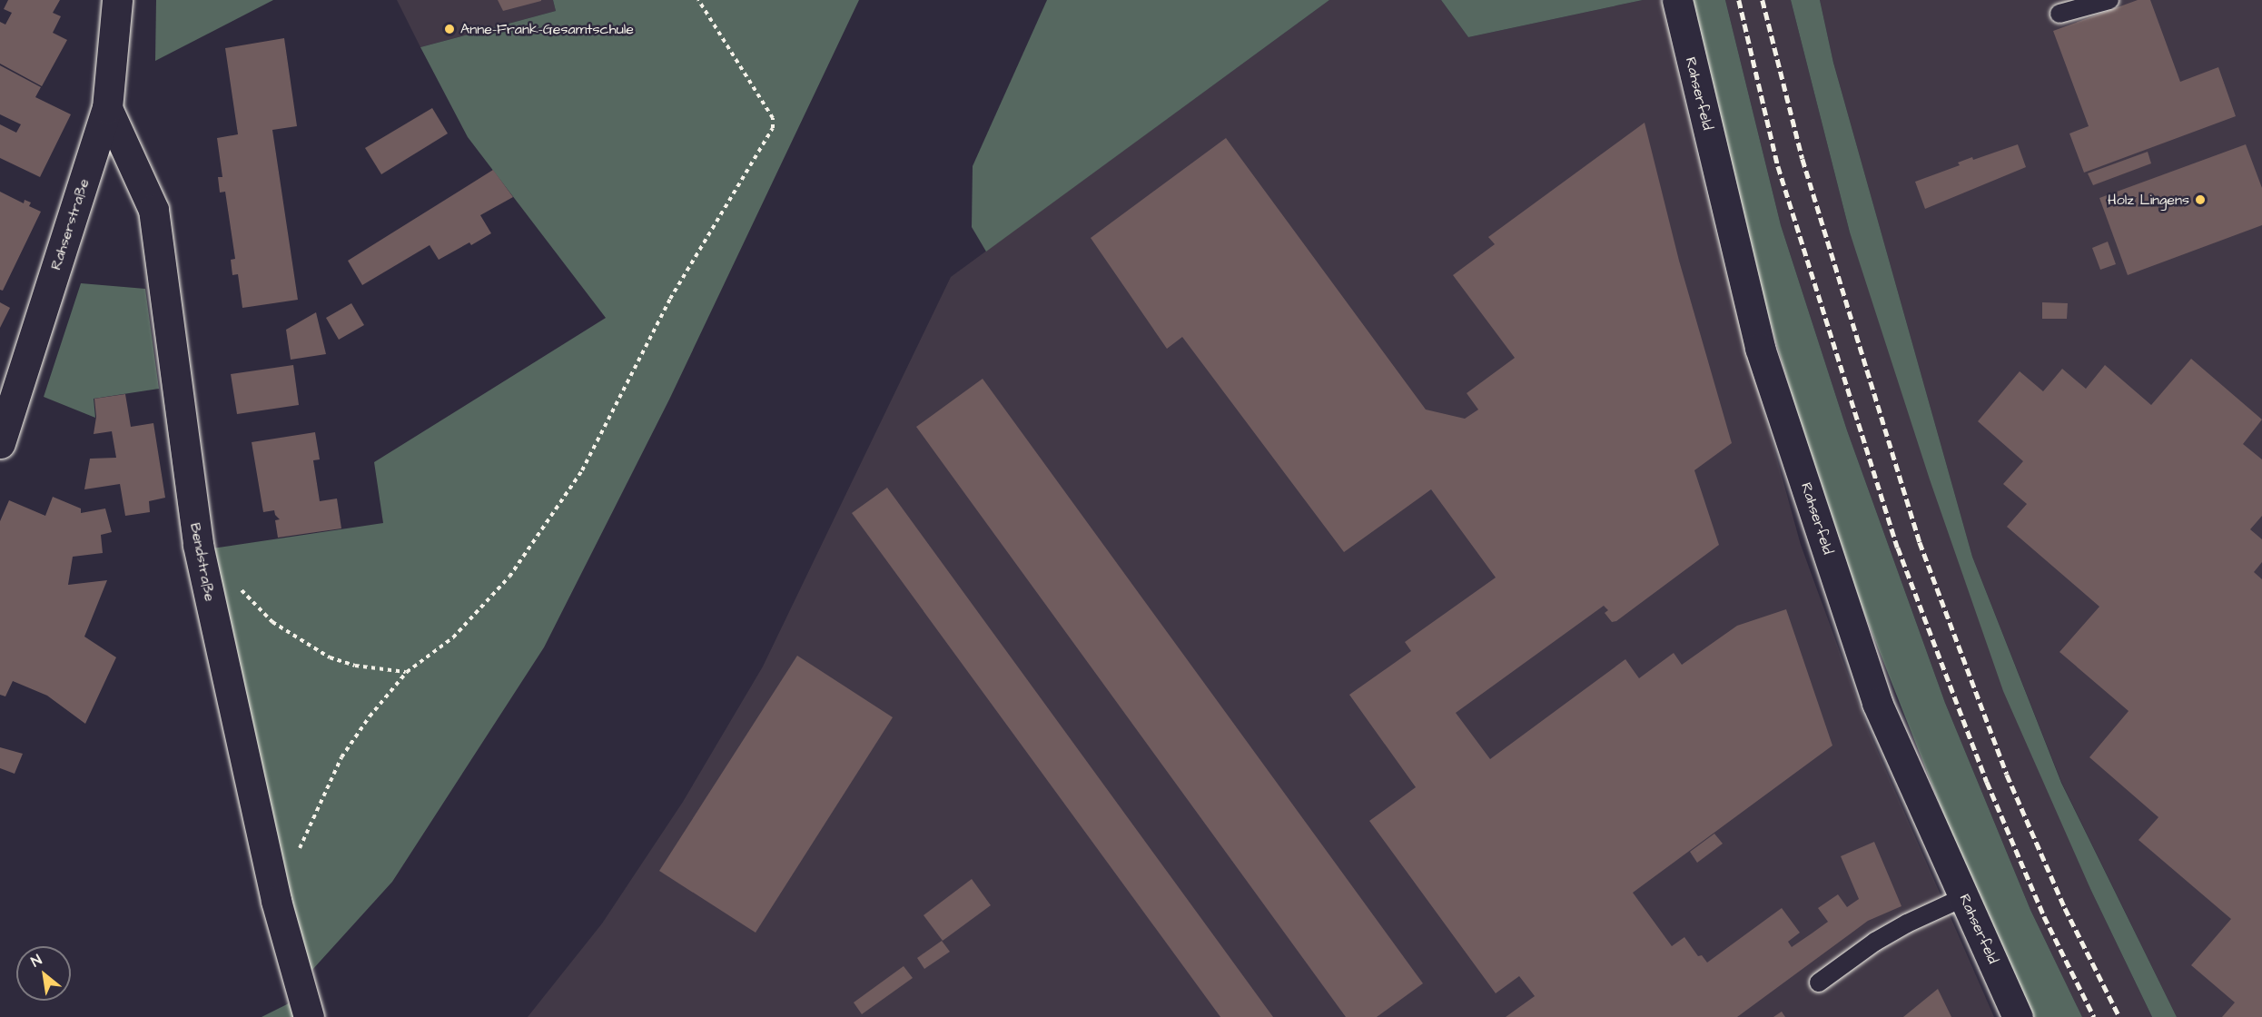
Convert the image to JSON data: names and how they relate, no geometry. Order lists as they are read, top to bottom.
{
  "streets": {
    "street": ["Rahserfeld", "Rahserstraße", "Bendstraße"]
  },
  "crossings": [
    ["Rahserstraße", "Bendstraße"]
  ],
  "places": ["Anne-Frank-Gesamtschule", "Holz Lingens"],
  "north": "top left"
}
